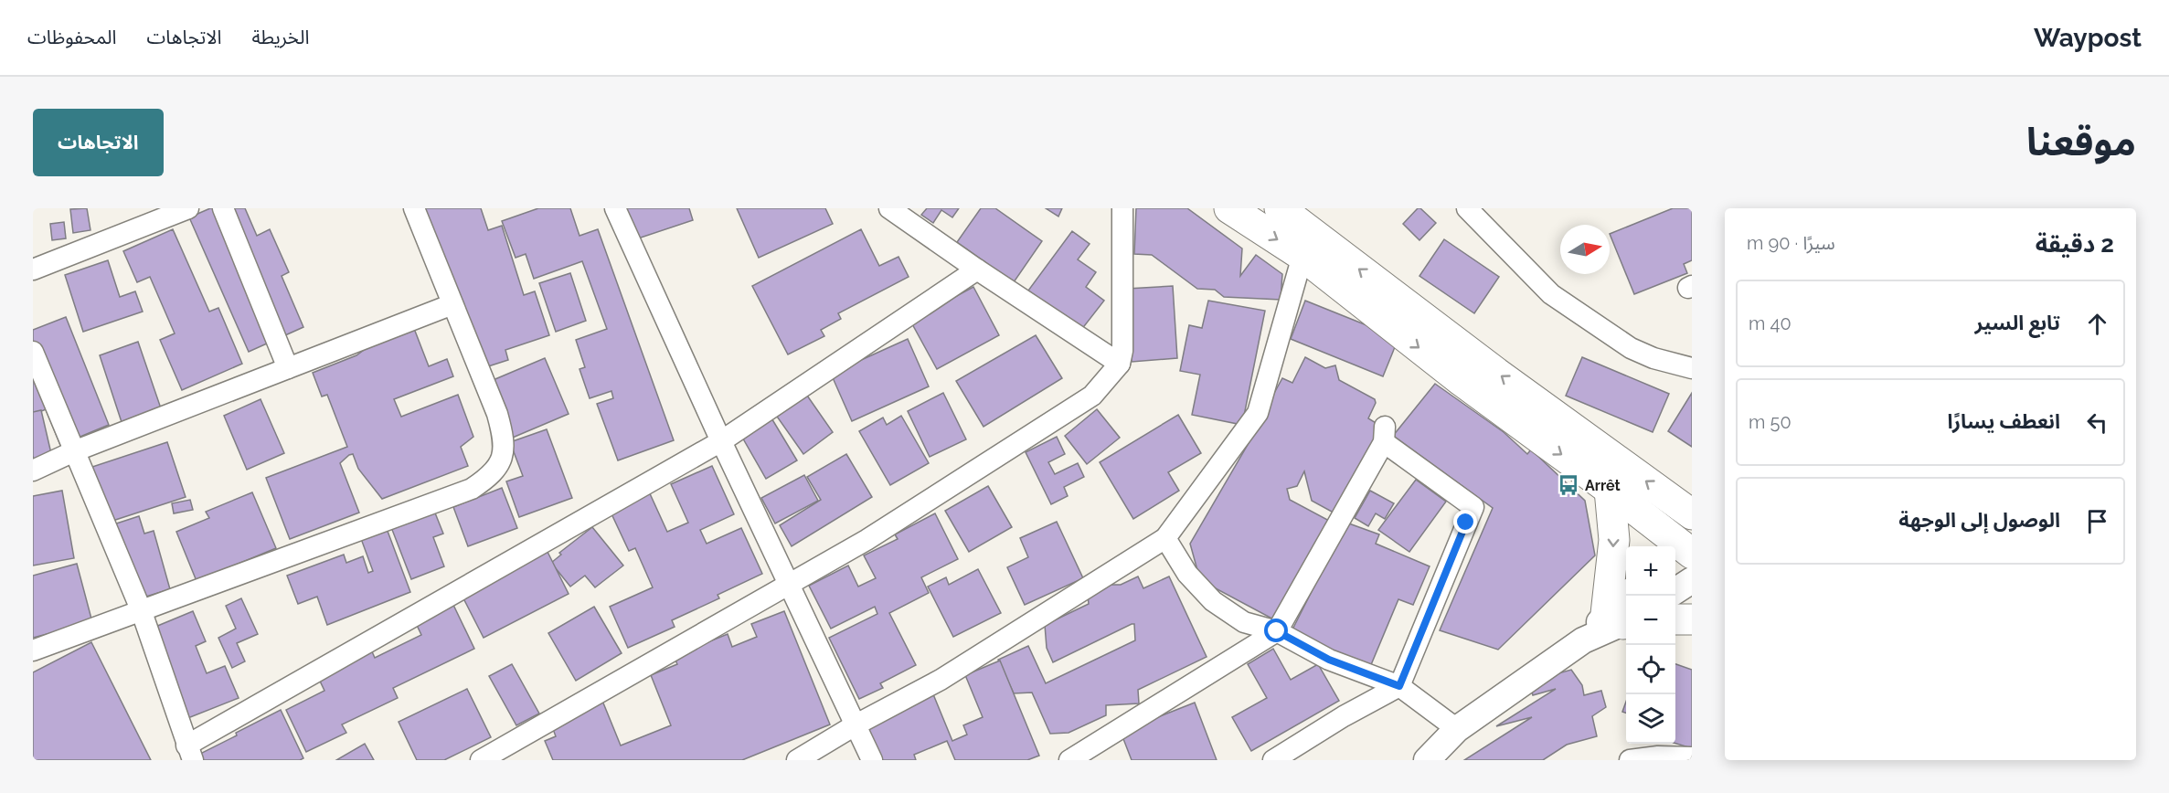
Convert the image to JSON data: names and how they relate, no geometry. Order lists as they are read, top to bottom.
{
  "places": {
    "bus stop": ["Arrêt"]
  },
  "north": "right",
  "page": {
    "header": "Waypost",
    "nav": ["الخريطة", "الاتجاهات", "المحفوظات"],
    "title": "موقعنا",
    "buttons": "الاتجاهات",
    "heading": ["2 دقيقة", "سيرًا · 90 m"],
    "list": [
      ["تابع السير", "40 m"],
      ["انعطف يسارًا", "50 m"],
      "الوصول إلى الوجهة"
    ],
    "map_buttons": ["+", "−"]
  }
}
